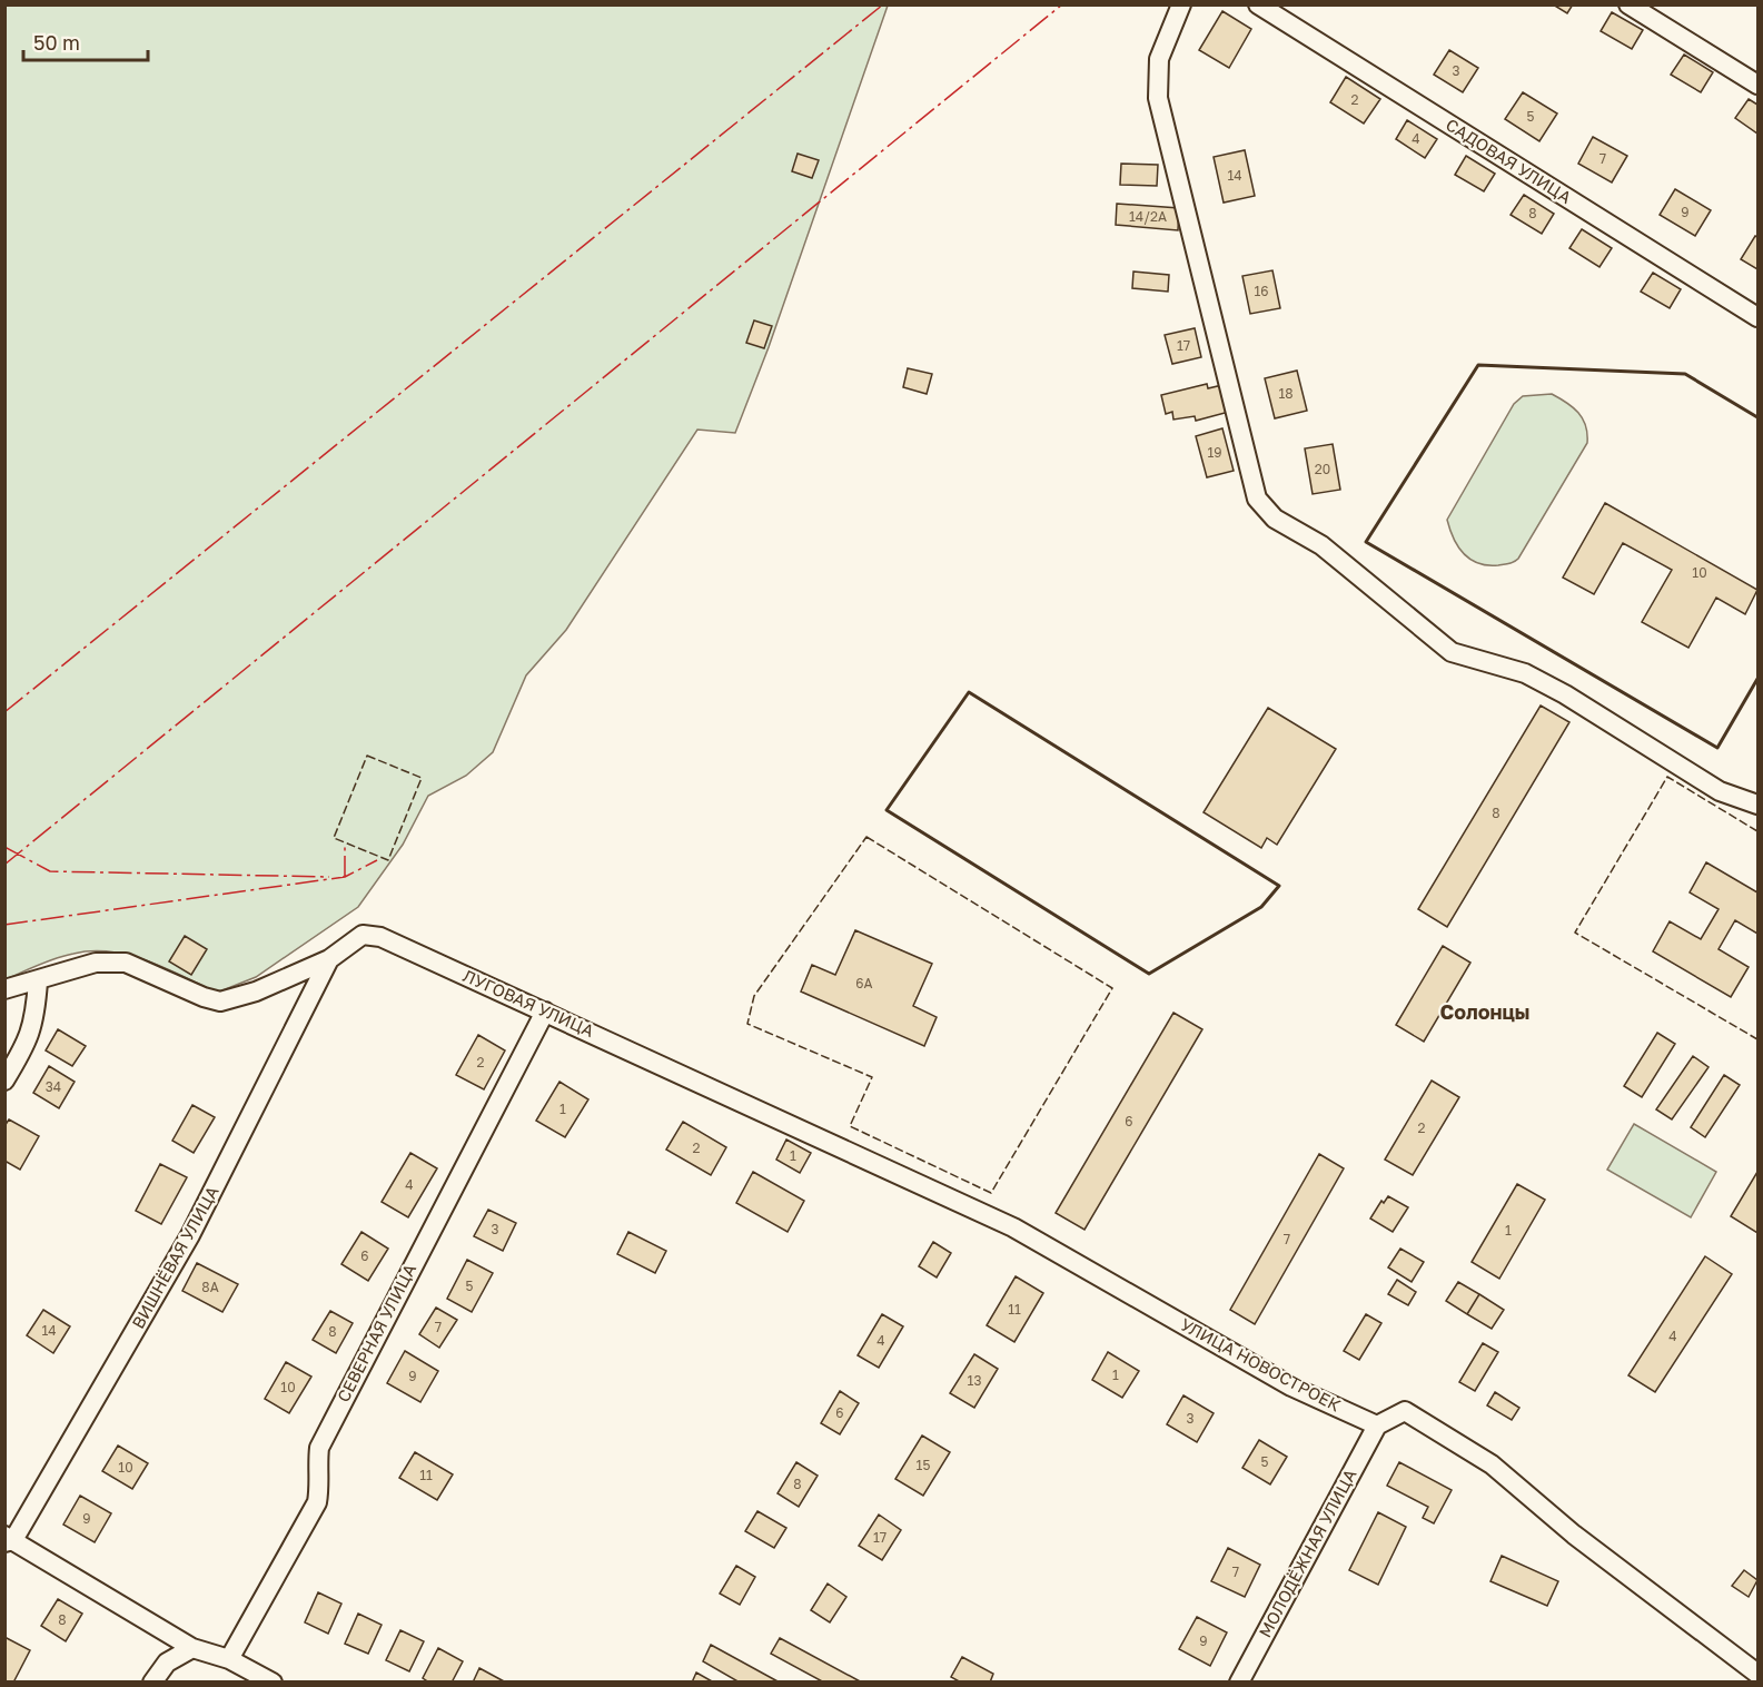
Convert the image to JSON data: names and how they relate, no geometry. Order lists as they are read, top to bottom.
{
  "streets": {
    "street": [
      "САДОВАЯ УЛИЦА",
      "ЛУГОВАЯ УЛИЦА",
      "ВИШНЁВАЯ УЛИЦА",
      "СЕВЕРНАЯ УЛИЦА",
      "УЛИЦА НОВОСТРОЕК",
      "МОЛОДЁЖНАЯ УЛИЦА"
    ]
  },
  "crossings": [
    ["ЛУГОВАЯ УЛИЦА", "ВИШНЁВАЯ УЛИЦА"],
    ["ЛУГОВАЯ УЛИЦА", "СЕВЕРНАЯ УЛИЦА"],
    ["ЛУГОВАЯ УЛИЦА", "УЛИЦА НОВОСТРОЕК"],
    ["УЛИЦА НОВОСТРОЕК", "МОЛОДЁЖНАЯ УЛИЦА"]
  ],
  "districts": ["Солонцы"],
  "house_numbers": [
    "3",
    "2",
    "5",
    "4",
    "7",
    "14",
    "9",
    "8",
    "14/2А",
    "16",
    "17",
    "18",
    "19",
    "20",
    "10",
    "8",
    "6А",
    "2",
    "34",
    "1",
    "6",
    "2",
    "2",
    "1",
    "4",
    "3",
    "1",
    "7",
    "6",
    "5",
    "8А",
    "11",
    "7",
    "14",
    "8",
    "4",
    "4",
    "1",
    "9",
    "13",
    "10",
    "6",
    "3",
    "5",
    "15",
    "10",
    "11",
    "8",
    "9",
    "17",
    "7",
    "8",
    "9"
  ],
  "scale_bar": "50 m"
}
